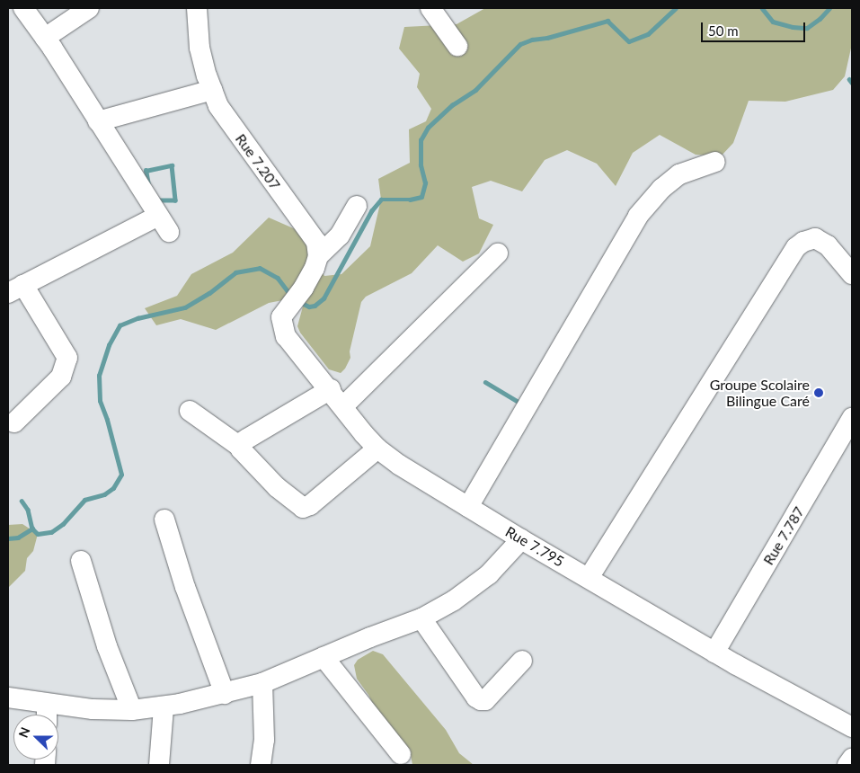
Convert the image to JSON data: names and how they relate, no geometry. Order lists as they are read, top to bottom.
{
  "streets": {
    "street": ["Rue 7.207", "Rue 7.787", "Rue 7.795"]
  },
  "crossings": [
    ["Rue 7.207", "Rue 7.795"],
    ["Rue 7.787", "Rue 7.795"]
  ],
  "places": ["Groupe Scolaire Bilingue Caré"],
  "scale_bar": "50 m",
  "north": "left"
}
